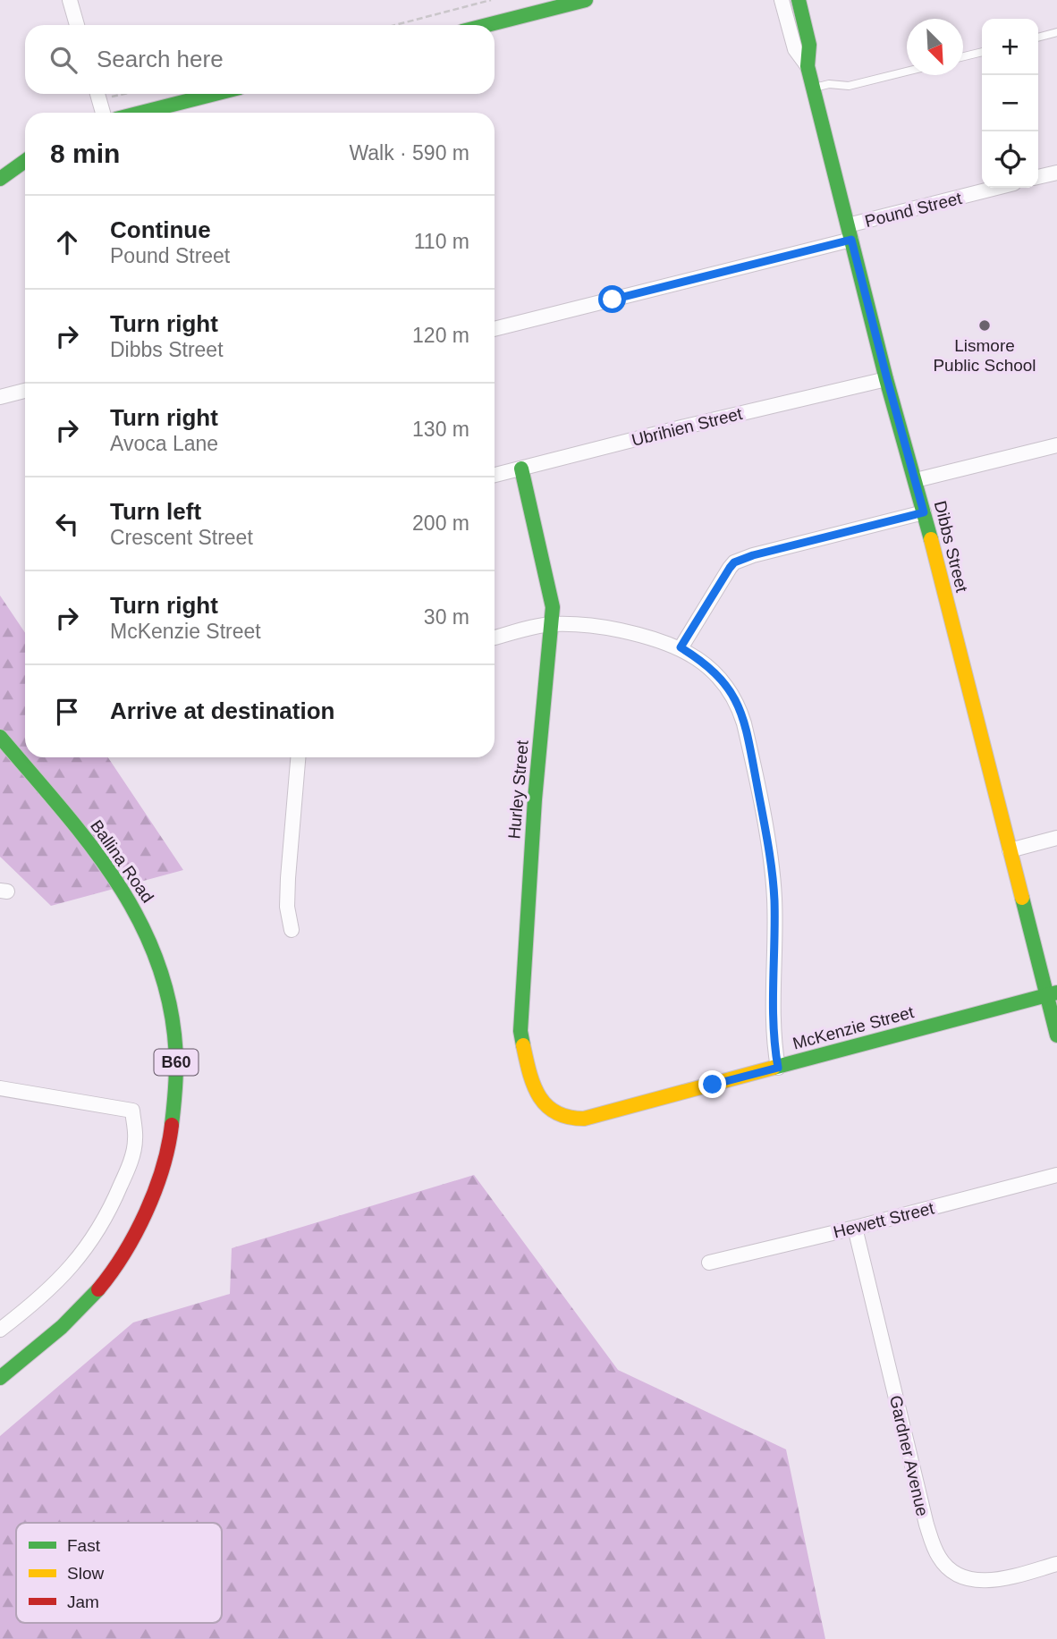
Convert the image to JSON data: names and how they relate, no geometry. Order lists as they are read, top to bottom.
{
  "streets": {
    "street": [
      "Pound Street",
      "Ubrihien Street",
      "Dibbs Street",
      "Hurley Street",
      "Ballina Road",
      "McKenzie Street",
      "B60",
      "Hewett Street",
      "Gardner Avenue"
    ]
  },
  "crossings": [
    ["Pound Street", "Dibbs Street"],
    ["Ubrihien Street", "Dibbs Street"],
    ["Ubrihien Street", "Hurley Street"],
    ["Dibbs Street", "McKenzie Street"],
    ["Hurley Street", "McKenzie Street"],
    ["Hewett Street", "Gardner Avenue"]
  ],
  "places": ["Lismore Public School"],
  "legend": ["Fast", "Slow", "Jam"],
  "north": "bottom right",
  "page": {
    "map_buttons": ["+", "−"],
    "search": "Search here",
    "heading": ["8 min", "Walk · 590 m"],
    "list": [
      ["Continue", "Pound Street", "110 m"],
      ["Turn right", "Dibbs Street", "120 m"],
      ["Turn right", "Avoca Lane", "130 m"],
      ["Turn left", "Crescent Street", "200 m"],
      ["Turn right", "McKenzie Street", "30 m"],
      "Arrive at destination"
    ]
  }
}
